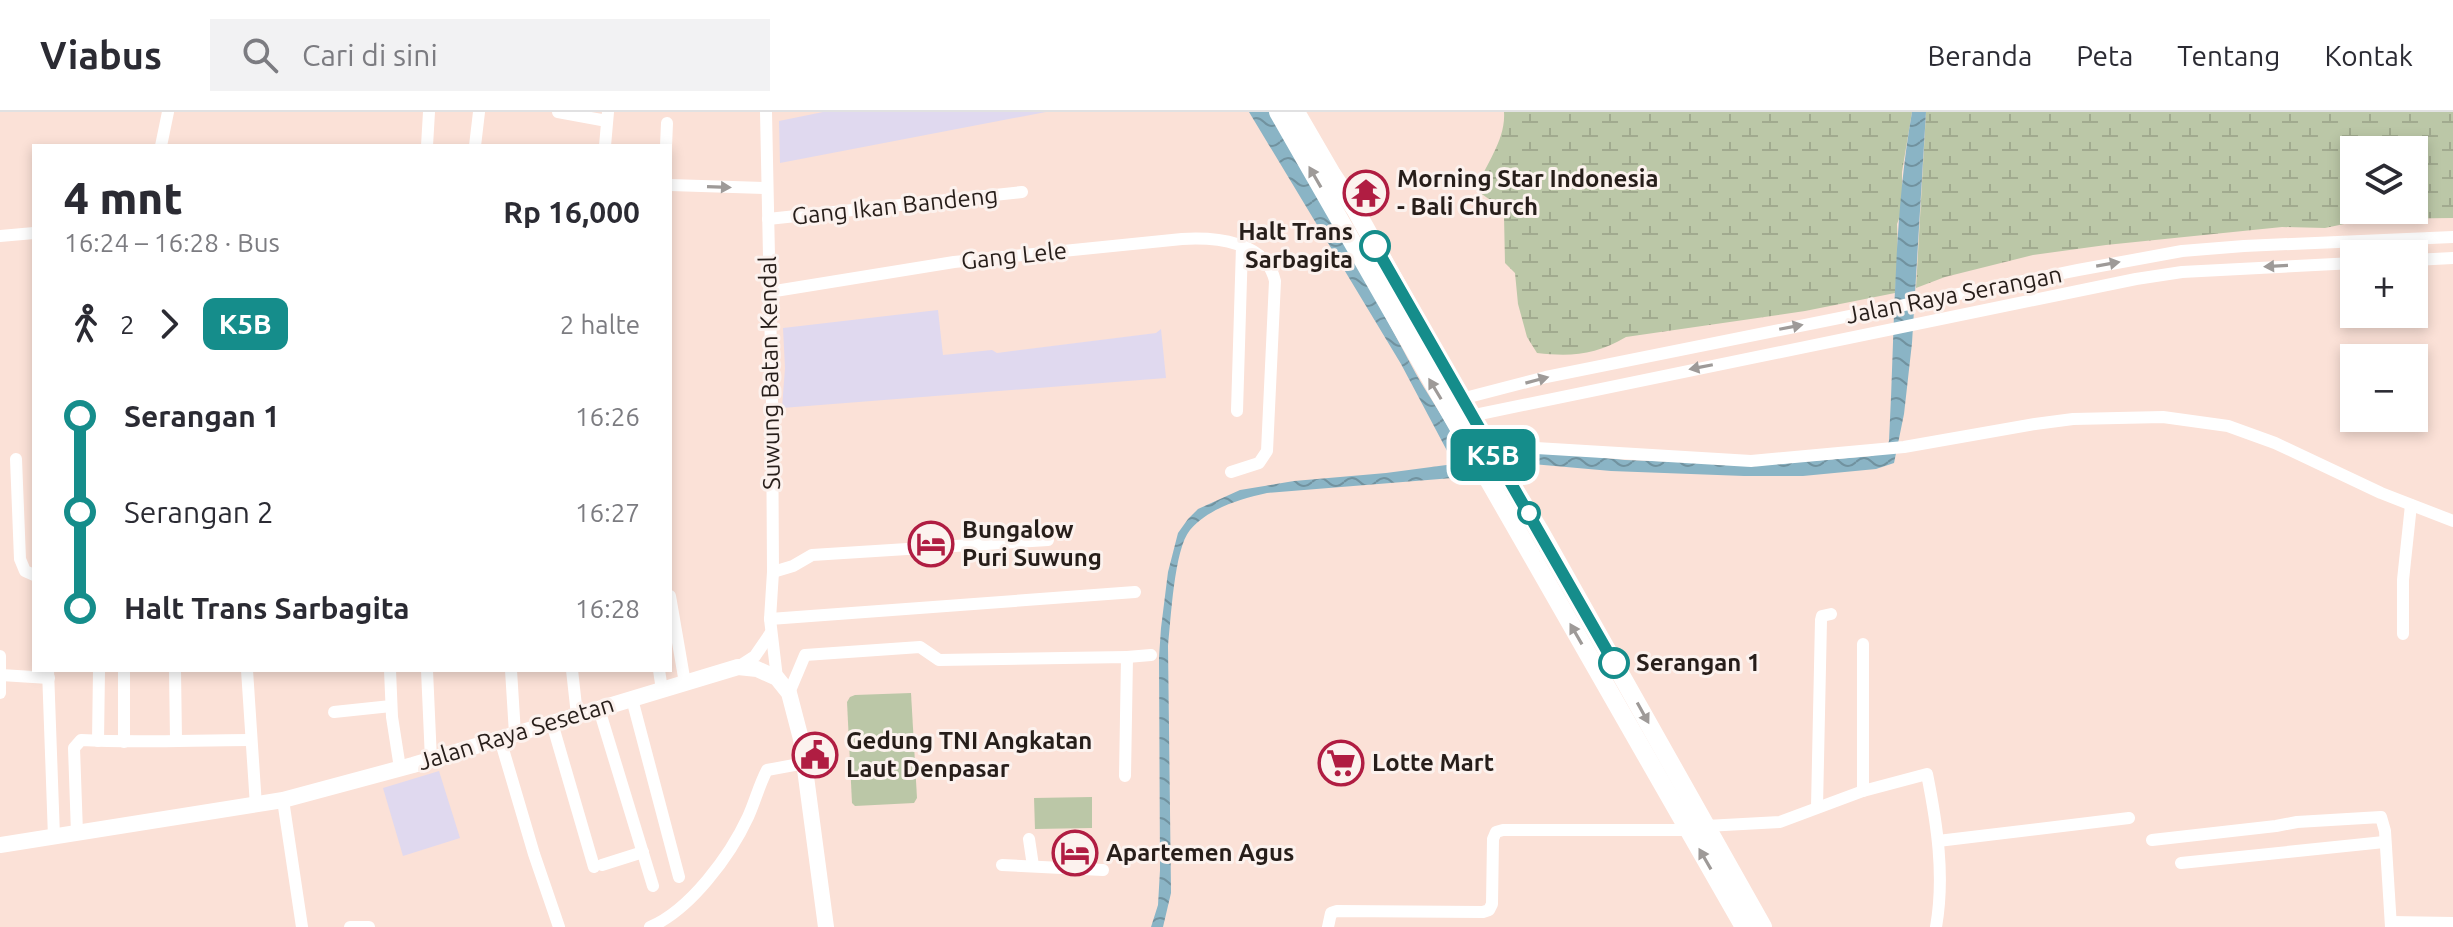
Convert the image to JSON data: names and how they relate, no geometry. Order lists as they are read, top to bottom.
{
  "streets": {
    "main road": ["Jalan Raya Sesetan"],
    "street": [
      "Gang Ikan Bandeng",
      "Gang Lele",
      "Jalan Raya Serangan",
      "Suwung Batan Kendal"
    ]
  },
  "crossings": [
    ["Gang Ikan Bandeng", "Suwung Batan Kendal"],
    ["Gang Lele", "Suwung Batan Kendal"]
  ],
  "places": {
    "temple": ["Morning Star Indonesia - Bali Church"],
    "other": ["Halt Trans Sarbagita", "Serangan 1"],
    "hotel": ["Bungalow Puri Suwung", "Apartemen Agus"],
    "public building": ["Gedung TNI Angkatan Laut Denpasar"],
    "supermarket": ["Lotte Mart"]
  },
  "lines": ["bus line K5B"],
  "page": {
    "header": "Viabus",
    "search": "Cari di sini",
    "nav": [
      "Beranda",
      "Peta",
      "Tentang",
      "Kontak"
    ],
    "on_map": "K5B",
    "map_buttons": ["+", "−"],
    "heading": ["4 mnt", "16:24 – 16:28 · Bus", "Rp 16,000"],
    "legs": ["2", "K5B", "2 halte"],
    "list": [
      {
        "name": "Serangan 1",
        "value": "16:26"
      },
      {
        "name": "Serangan 2",
        "value": "16:27"
      },
      {
        "name": "Halt Trans Sarbagita",
        "value": "16:28"
      }
    ]
  }
}
